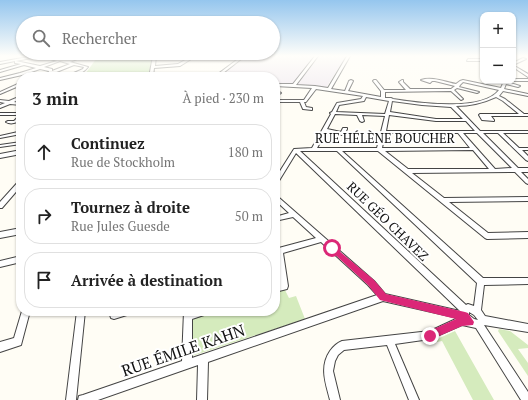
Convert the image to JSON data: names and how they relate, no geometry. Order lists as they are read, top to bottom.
{
  "streets": {
    "street": ["RUE HÉLÈNE BOUCHER", "RUE GÉO CHAVEZ", "RUE ÉMILE KAHN"]
  },
  "crossings": [
    ["RUE HÉLÈNE BOUCHER", "RUE GÉO CHAVEZ"]
  ],
  "page": {
    "map_buttons": ["+", "−"],
    "search": "Rechercher",
    "heading": ["3 min", "À pied · 230 m"],
    "list": [
      ["Continuez", "Rue de Stockholm", "180 m"],
      ["Tournez à droite", "Rue Jules Guesde", "50 m"],
      "Arrivée à destination"
    ]
  }
}
